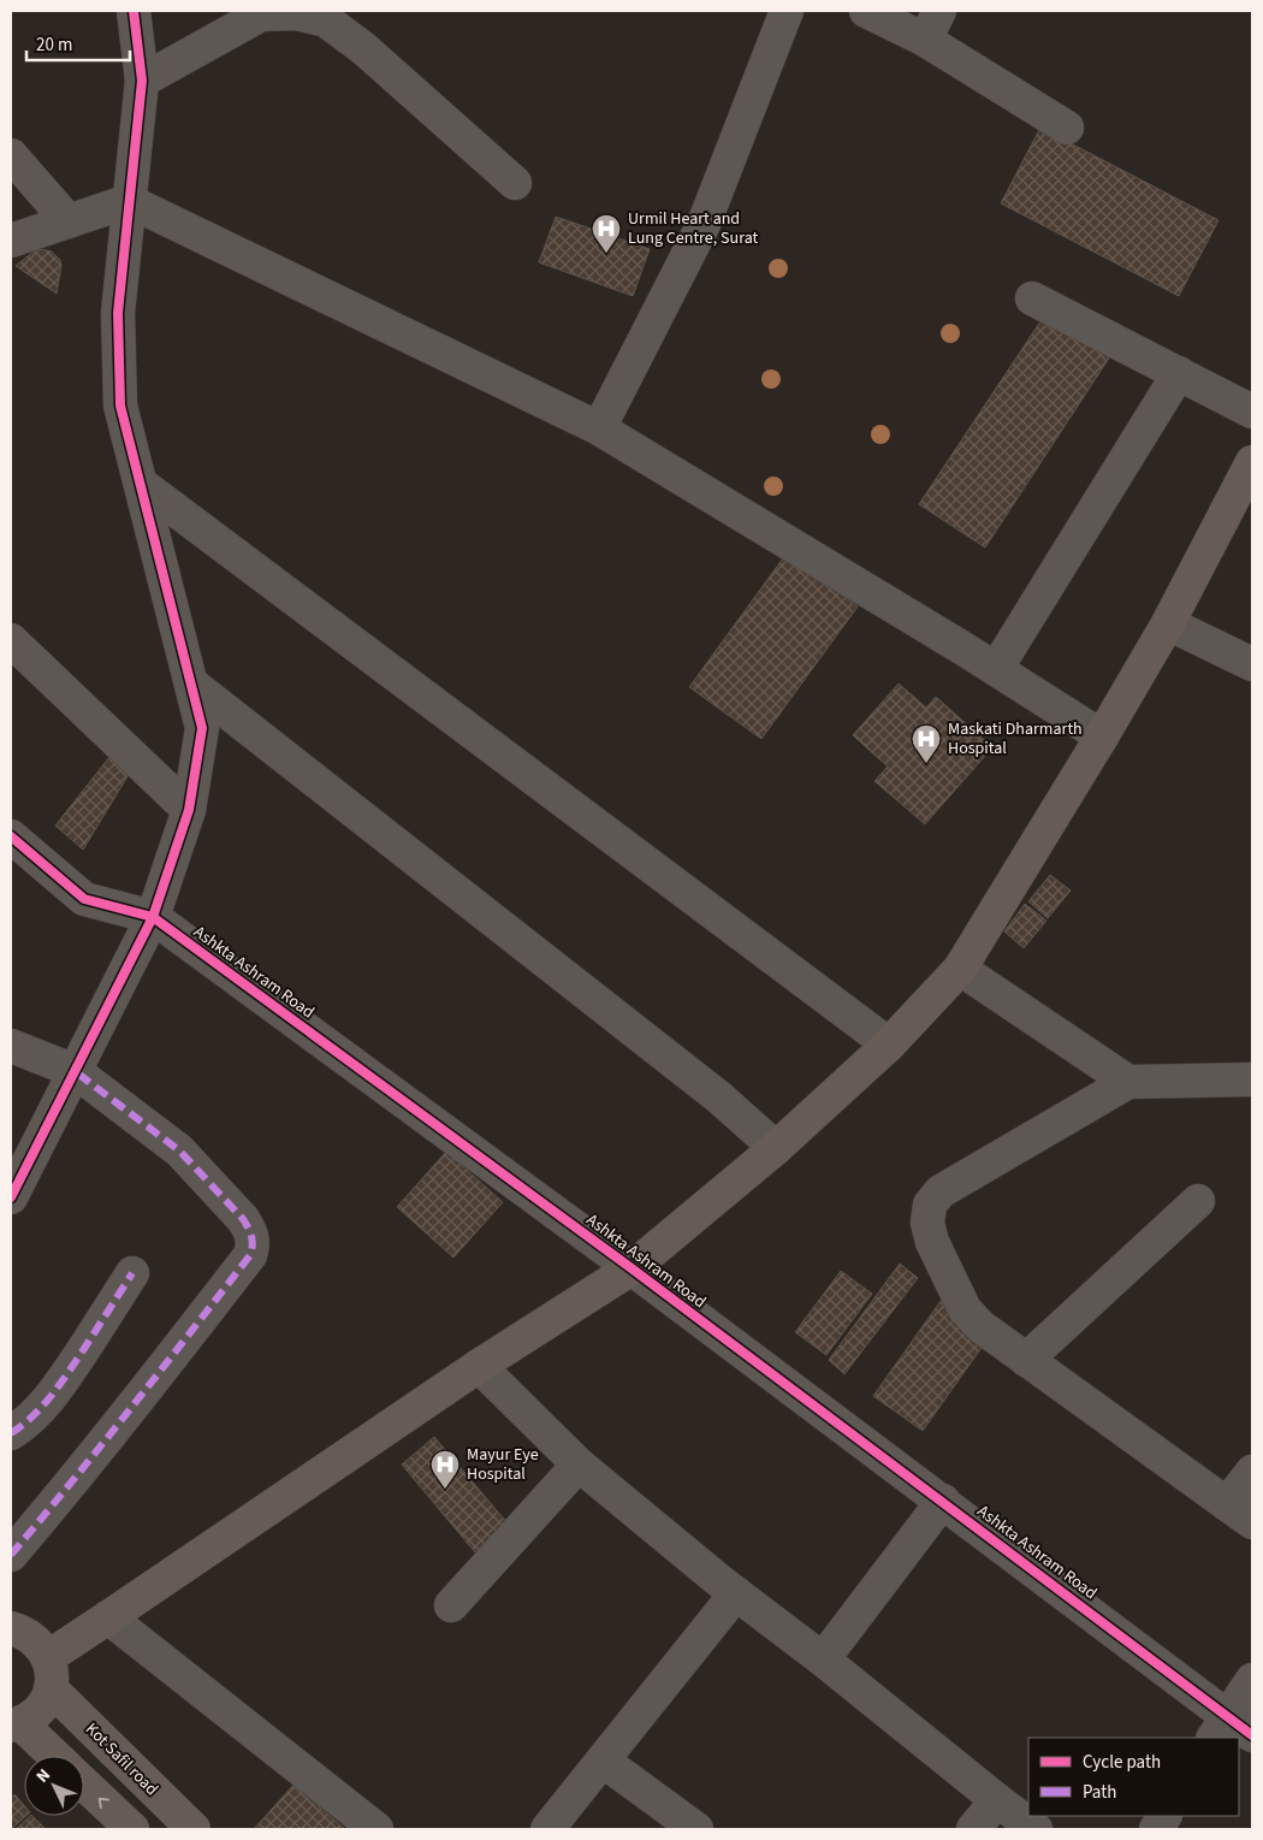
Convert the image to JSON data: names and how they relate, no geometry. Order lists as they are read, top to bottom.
{
  "streets": {
    "main road": ["Kot Safil road"],
    "street": ["Ashkta Ashram Road"]
  },
  "places": {
    "hospital": ["Urmil Heart and Lung Centre, Surat", "Maskati Dharmarth Hospital", "Mayur Eye Hospital"]
  },
  "legend": ["Cycle path", "Path"],
  "scale_bar": "20 m",
  "north": "top left"
}
